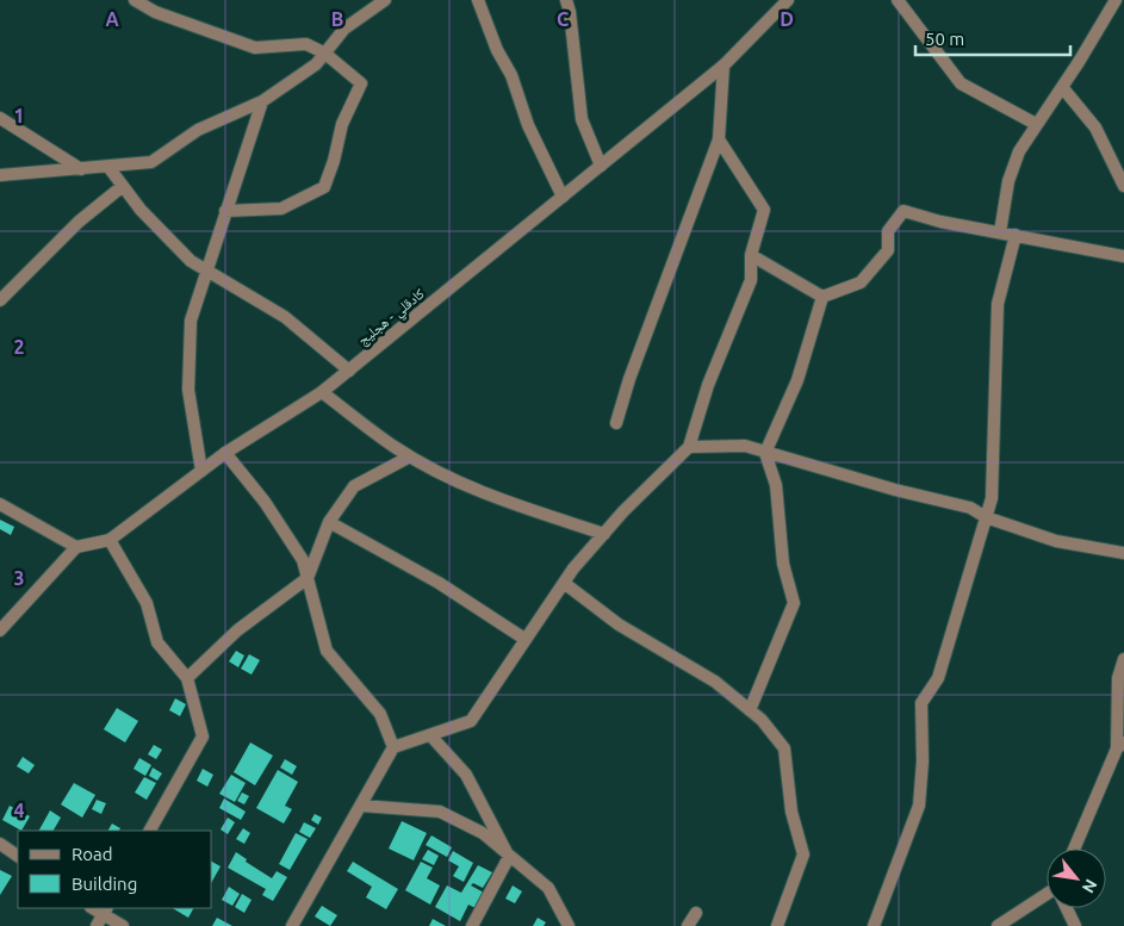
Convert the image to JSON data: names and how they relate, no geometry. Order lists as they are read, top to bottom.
{
  "streets": {
    "street": ["كادقلي - هجليج"]
  },
  "legend": ["Road", "Building"],
  "scale_bar": "50 m",
  "north": "bottom right",
  "grid": {
    "columns": [
      "A",
      "B",
      "C",
      "D"
    ],
    "rows": [
      "1",
      "2",
      "3",
      "4"
    ]
  }
}
